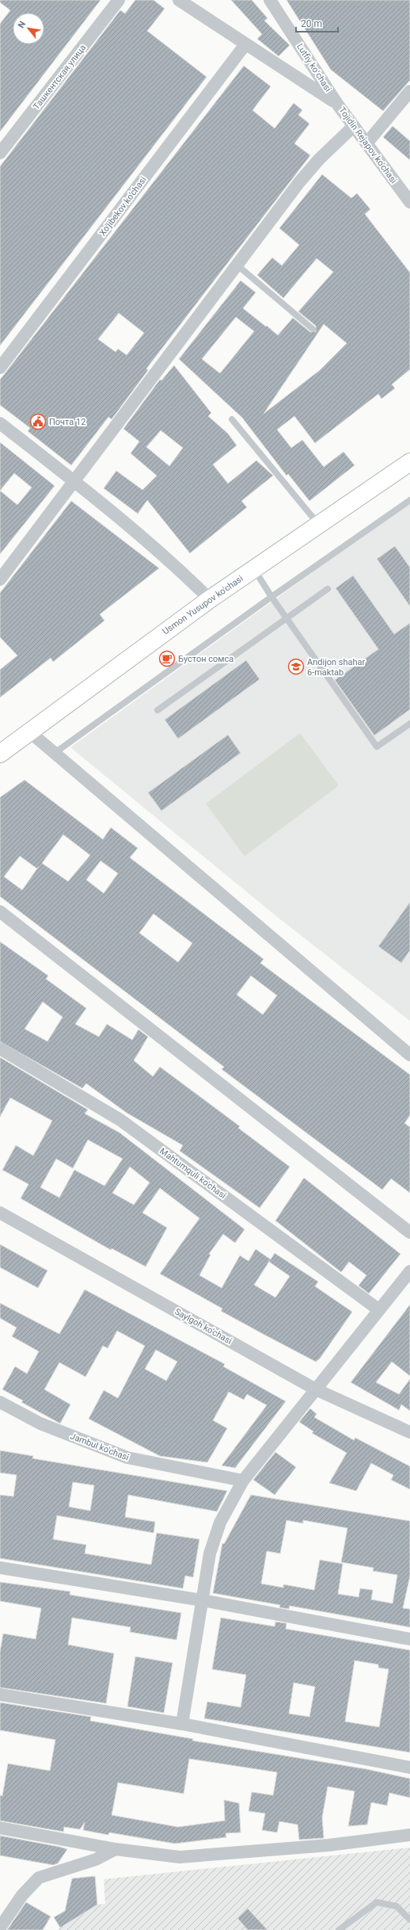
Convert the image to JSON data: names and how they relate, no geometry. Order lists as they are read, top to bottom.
{
  "streets": {
    "main road": ["Usmon Yusupov ko'chasi"],
    "street": [
      "Lutfiy koʻchasi",
      "Ташкентская улица",
      "Tojidin Rejapov ko'chasi",
      "Xo'jibekov ko'chasi",
      "Mahtumquli ko'chasi",
      "Saylgoh ko'chasi",
      "Jambul ko'chasi"
    ]
  },
  "crossings": [
    ["Lutfiy koʻchasi", "Tojidin Rejapov ko'chasi"]
  ],
  "places": {
    "public building": ["Почта 12"],
    "cafe": ["Бустон сомса"],
    "school or university": ["Andijon shahar 6-maktab"]
  },
  "scale_bar": "20 m",
  "north": "top left"
}
